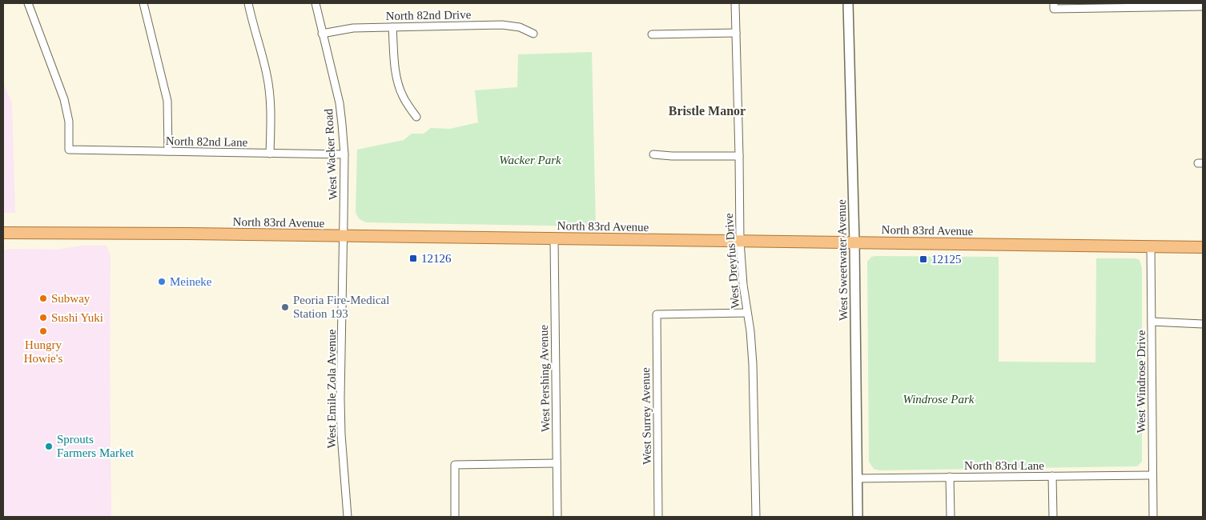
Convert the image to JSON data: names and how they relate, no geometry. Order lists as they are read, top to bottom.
{
  "streets": {
    "main road": ["North 83rd Avenue"],
    "street": [
      "North 82nd Drive",
      "North 82nd Lane",
      "West Wacker Road",
      "West Sweetwater Avenue",
      "West Dreyfus Drive",
      "West Pershing Avenue",
      "West Windrose Drive",
      "West Emile Zola Avenue",
      "West Surrey Avenue",
      "North 83rd Lane"
    ]
  },
  "crossings": [
    ["North 82nd Drive", "West Wacker Road"],
    ["North 82nd Lane", "West Wacker Road"],
    ["West Wacker Road", "North 83rd Avenue"],
    ["West Wacker Road", "West Emile Zola Avenue"],
    ["North 83rd Avenue", "West Sweetwater Avenue"],
    ["North 83rd Avenue", "West Dreyfus Drive"],
    ["North 83rd Avenue", "West Pershing Avenue"],
    ["North 83rd Avenue", "West Windrose Drive"],
    ["North 83rd Avenue", "West Emile Zola Avenue"],
    ["West Sweetwater Avenue", "North 83rd Lane"],
    ["West Dreyfus Drive", "West Surrey Avenue"],
    ["West Windrose Drive", "North 83rd Lane"]
  ],
  "districts": ["Bristle Manor"],
  "parks": ["Wacker Park", "Windrose Park"],
  "places": {
    "transit": ["12126", "12125"],
    "other": [
      "Meineke",
      "Subway",
      "Peoria Fire-Medical Station 193",
      "Sushi Yuki",
      "Hungry Howie's",
      "Sprouts Farmers Market"
    ]
  }
}
